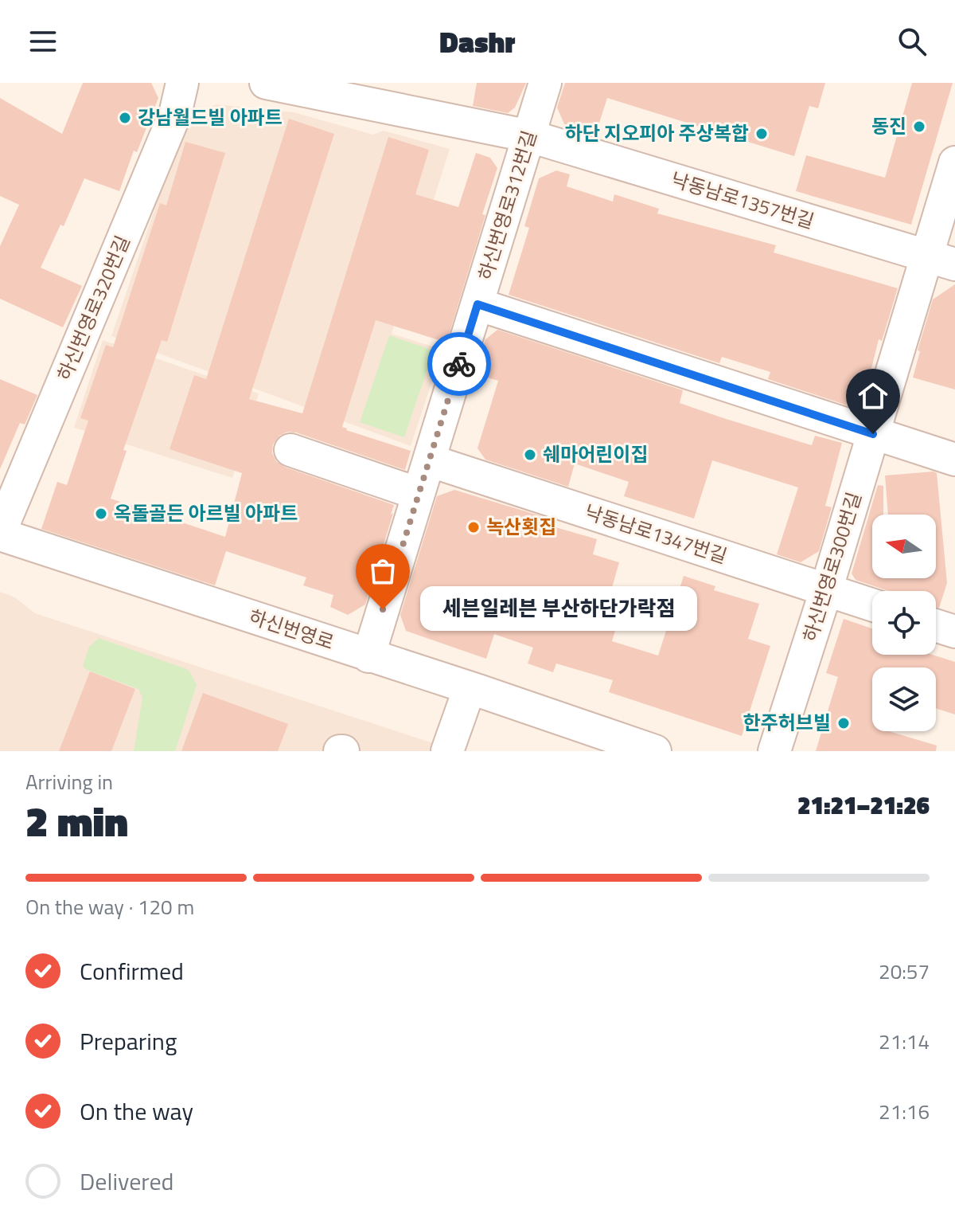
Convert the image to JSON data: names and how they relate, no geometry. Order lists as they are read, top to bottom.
{
  "streets": {
    "street": [
      "낙동남로1357번길",
      "하신번영로312번길",
      "하신번영로320번길",
      "낙동남로1347번길",
      "하신번영로300번길",
      "하신번영로"
    ]
  },
  "crossings": [
    ["낙동남로1357번길", "하신번영로312번길"],
    ["낙동남로1357번길", "하신번영로300번길"],
    ["하신번영로312번길", "낙동남로1347번길"],
    ["하신번영로312번길", "하신번영로"],
    ["하신번영로320번길", "하신번영로"],
    ["낙동남로1347번길", "하신번영로300번길"]
  ],
  "places": [
    "강남월드빌 아파트",
    "동진",
    "하단 지오피아 주상복합",
    "쉐마어린이집",
    "옥돌골든 아르빌 아파트",
    "녹산횟집",
    "세븐일레븐 부산하단가락점",
    "한주허브빌"
  ],
  "north": "left",
  "page": {
    "header": "Dashr",
    "bubble": "세븐일레븐 부산하단가락점",
    "heading": ["2 min", "Arriving in", "21:21–21:26"],
    "bar": "On the way · 120 m",
    "list": [
      ["Confirmed", "20:57"],
      ["Preparing", "21:14"],
      ["On the way", "21:16"],
      "Delivered"
    ]
  }
}
